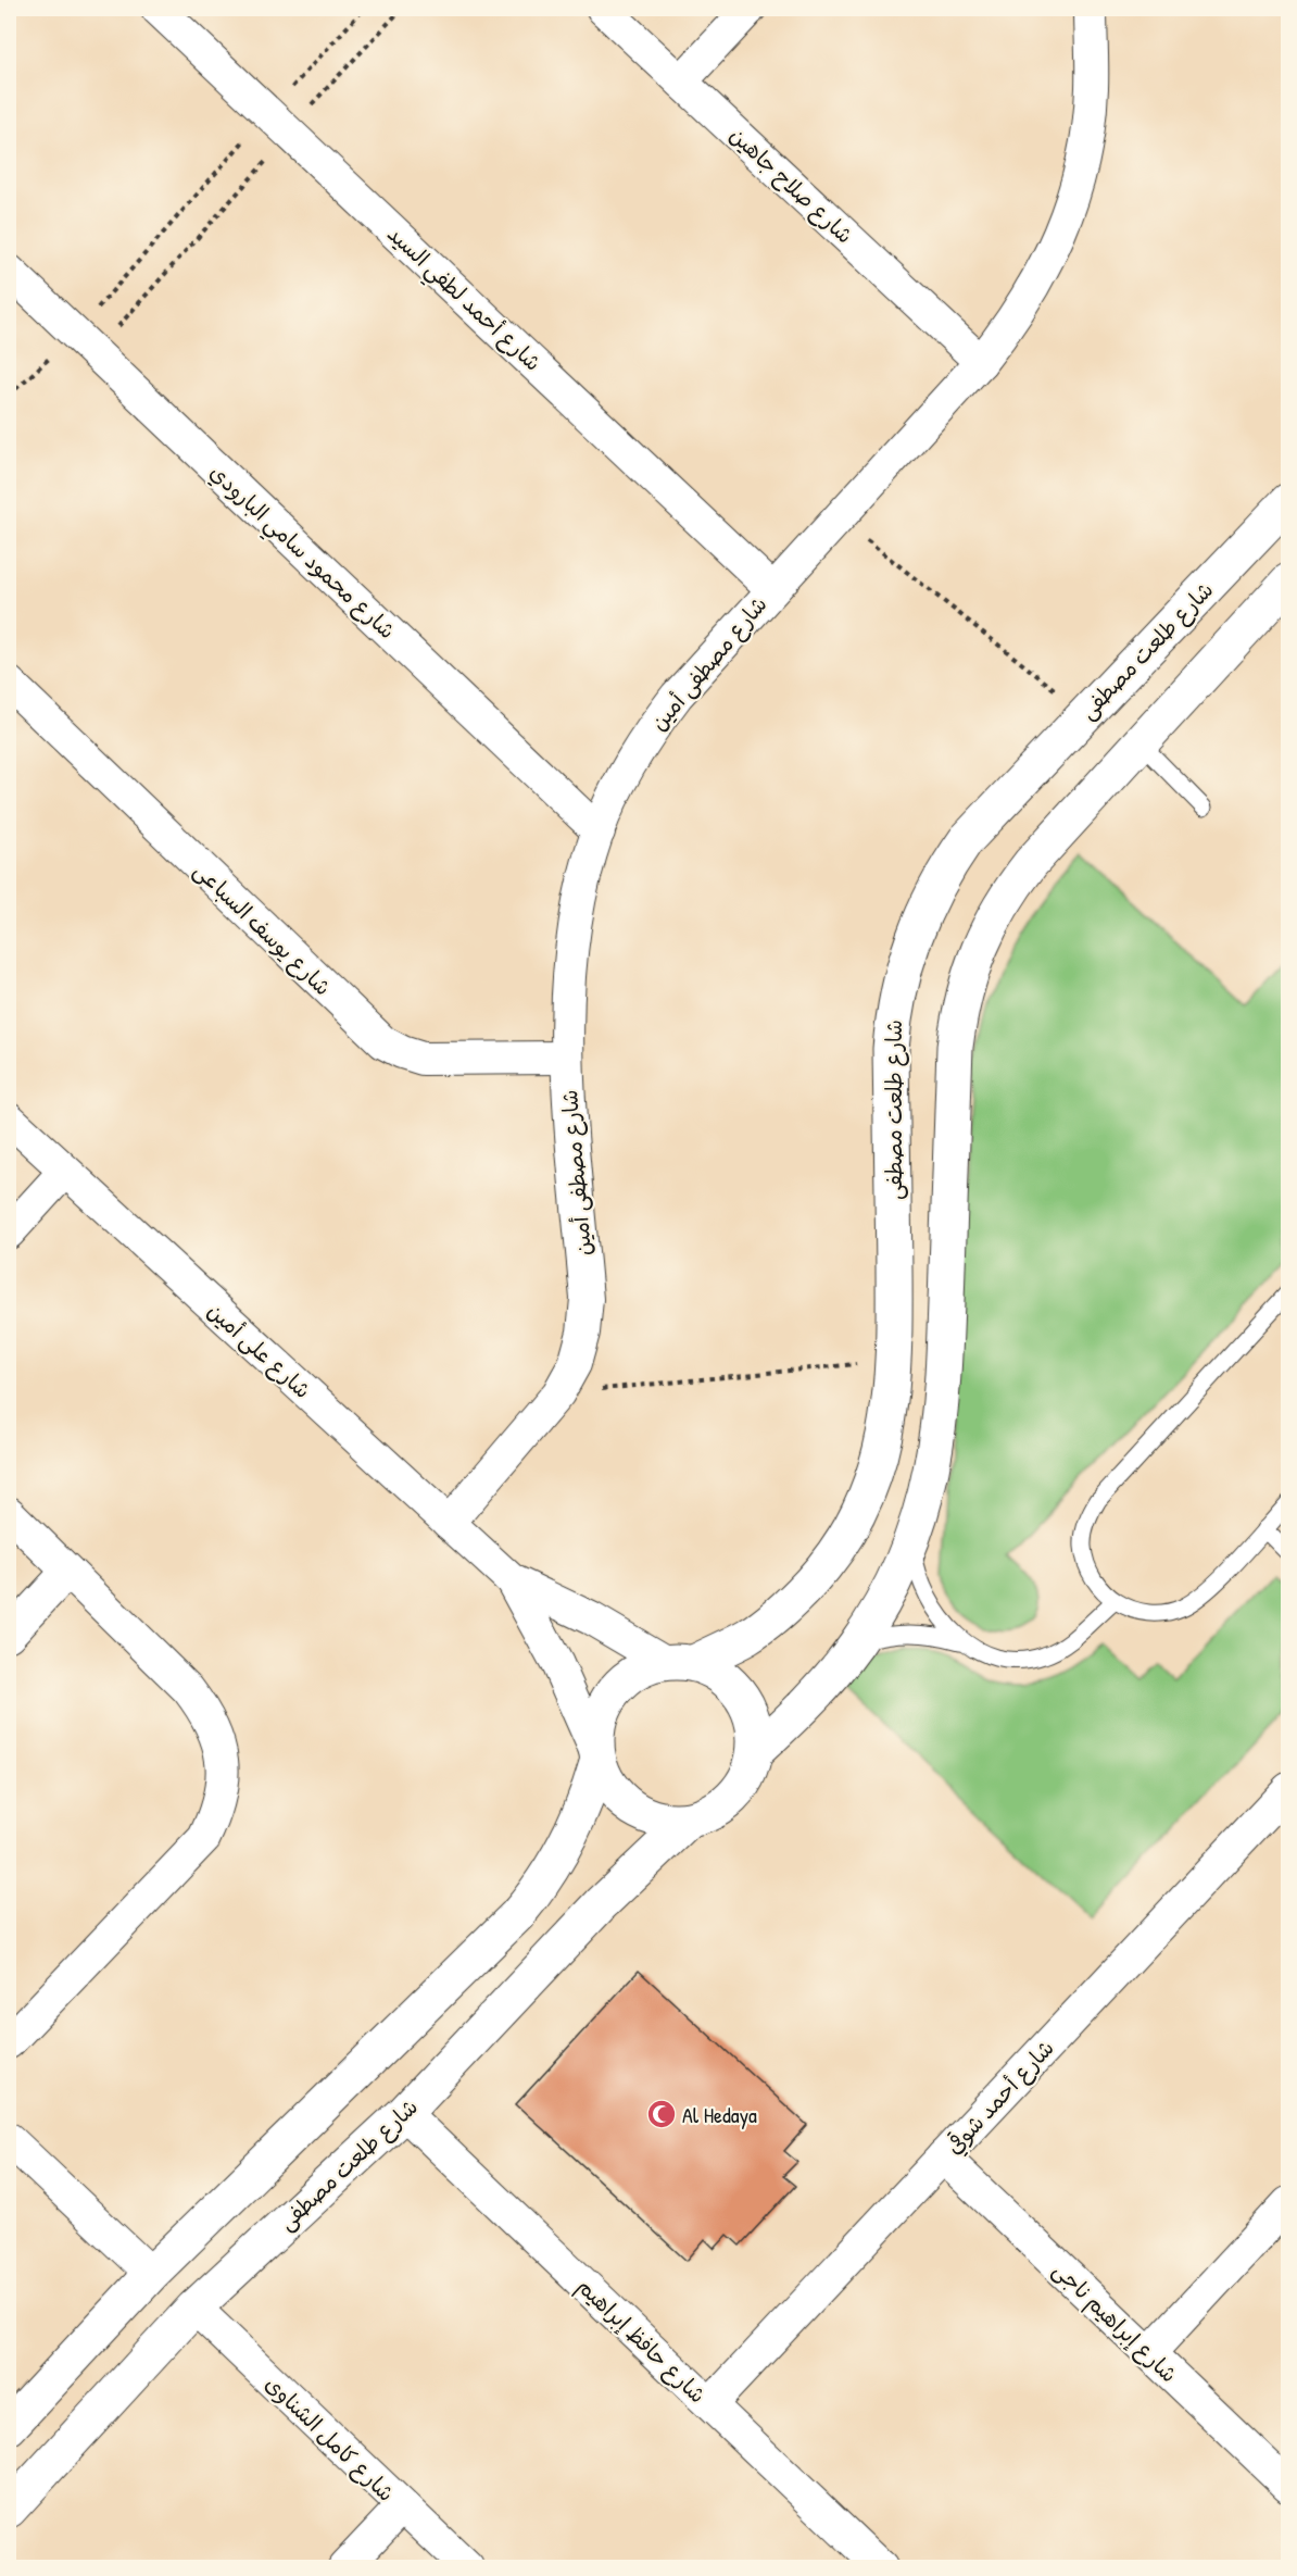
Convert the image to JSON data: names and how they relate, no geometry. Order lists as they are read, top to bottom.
{
  "streets": {
    "street": [
      "شارع صلاح جاهين",
      "شارع أحمد لطفي السيد",
      "شارع محمود سامي البارودي",
      "شارع طلعت مصطفى",
      "شارع مصطفى أمين",
      "شارع يوسف السباعى",
      "شارع على أمين",
      "شارع أحمد شوقي",
      "شارع إبراهيم ناجى",
      "شارع حافظ إبراهيم",
      "شارع كامل الشناوى"
    ]
  },
  "crossings": [
    ["شارع صلاح جاهين", "شارع مصطفى أمين"],
    ["شارع أحمد لطفي السيد", "شارع مصطفى أمين"],
    ["شارع محمود سامي البارودي", "شارع مصطفى أمين"],
    ["شارع طلعت مصطفى", "شارع على أمين"],
    ["شارع طلعت مصطفى", "شارع حافظ إبراهيم"],
    ["شارع طلعت مصطفى", "شارع كامل الشناوى"],
    ["شارع مصطفى أمين", "شارع يوسف السباعى"],
    ["شارع مصطفى أمين", "شارع على أمين"],
    ["شارع أحمد شوقي", "شارع إبراهيم ناجى"],
    ["شارع أحمد شوقي", "شارع حافظ إبراهيم"]
  ],
  "places": {
    "mosque": ["Al Hedaya"]
  }
}
